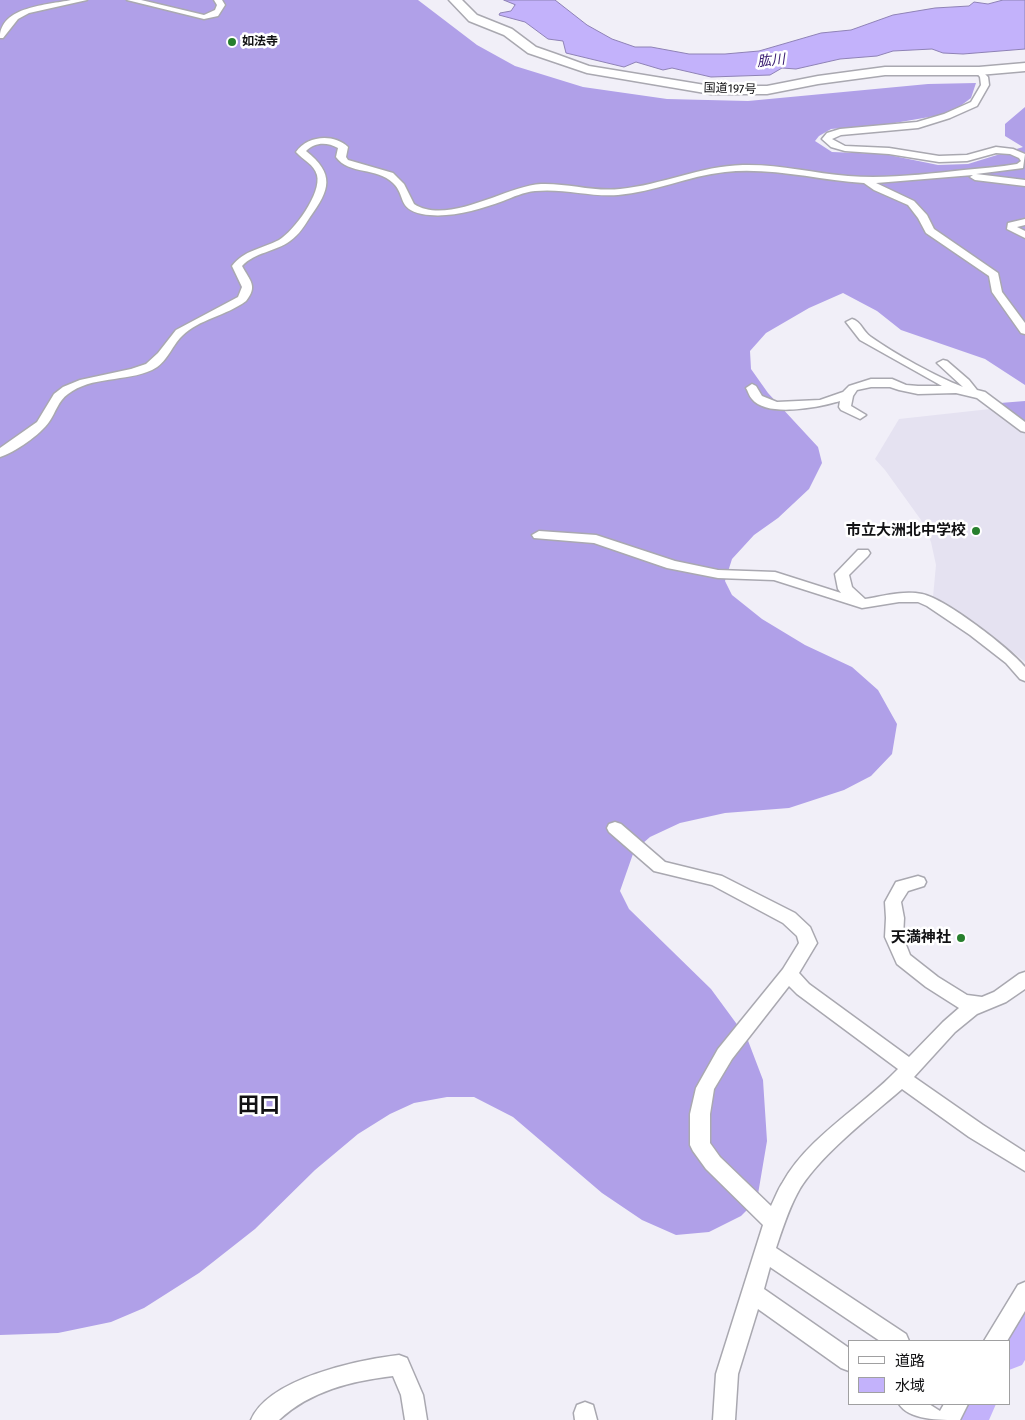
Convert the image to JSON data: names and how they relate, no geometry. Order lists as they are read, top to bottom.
{
  "streets": {
    "highway": ["国道197号"]
  },
  "districts": ["田口"],
  "water": ["肱川"],
  "places": ["如法寺", "市立大洲北中学校", "天満神社"],
  "legend": ["道路", "水域"]
}
